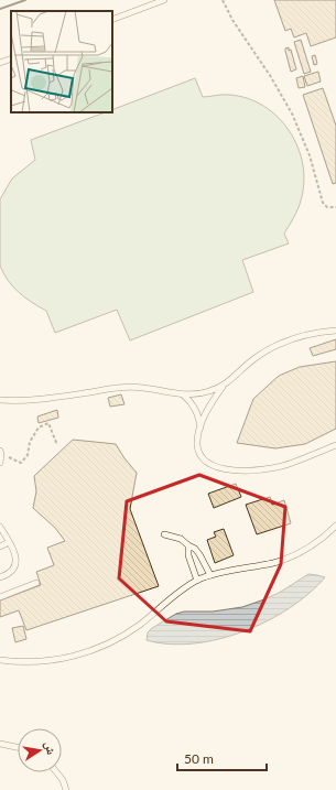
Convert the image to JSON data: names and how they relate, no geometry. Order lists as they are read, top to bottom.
{
  "scale_bar": "50 m",
  "north": "right"
}
